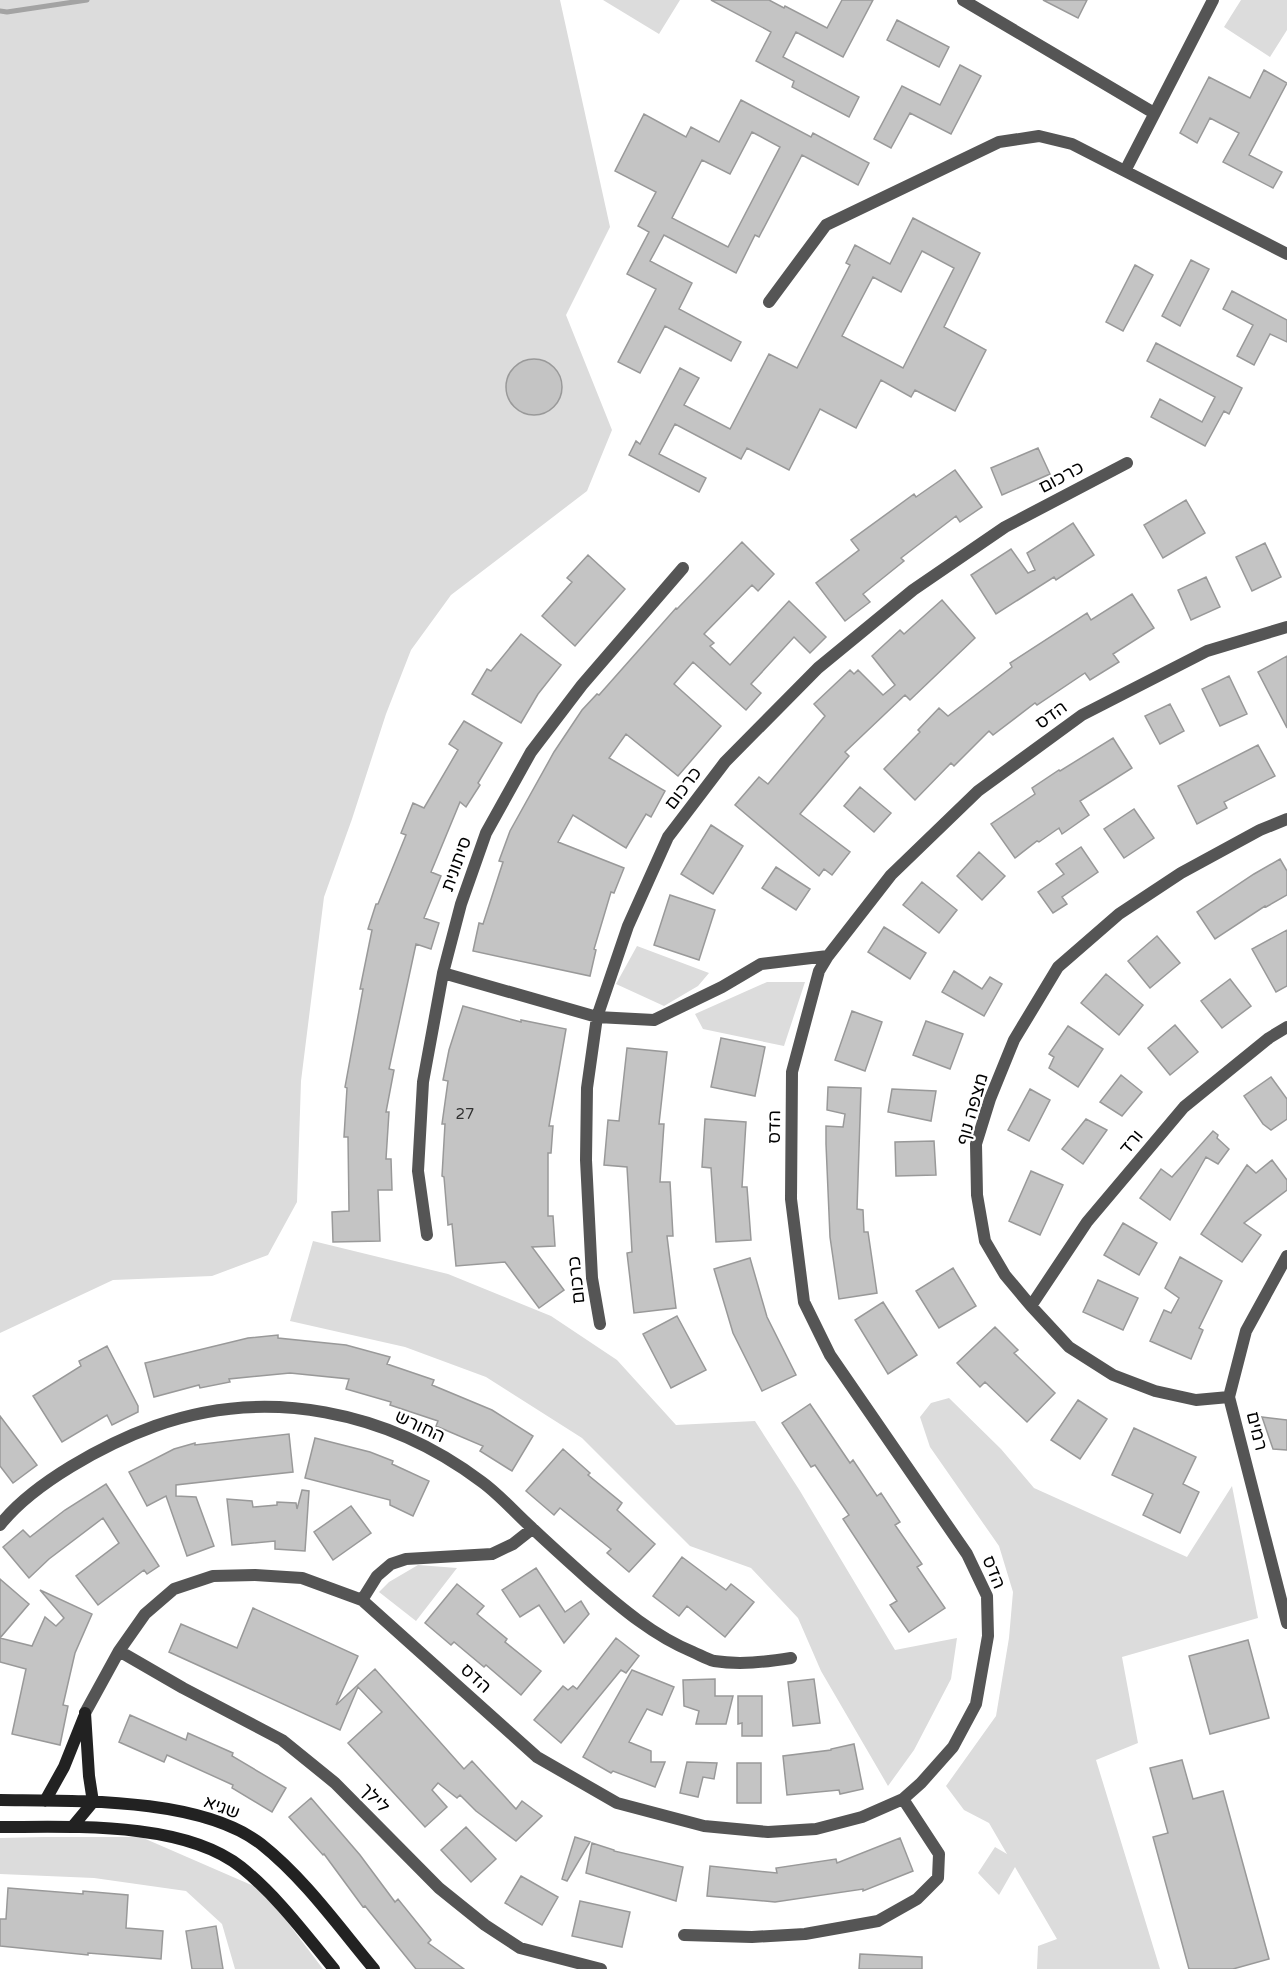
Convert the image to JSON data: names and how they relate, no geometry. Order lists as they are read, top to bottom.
{
  "streets": {
    "street": [
      "כרכום",
      "הדס",
      "סיתונית",
      "מצפה נוף",
      "ורד",
      "החורש",
      "רמים",
      "לילך",
      "שגיא"
    ]
  },
  "crossings": [
    ["הדס", "לילך"],
    ["מצפה נוף", "ורד"],
    ["מצפה נוף", "רמים"]
  ],
  "house_numbers": ["27"]
}
